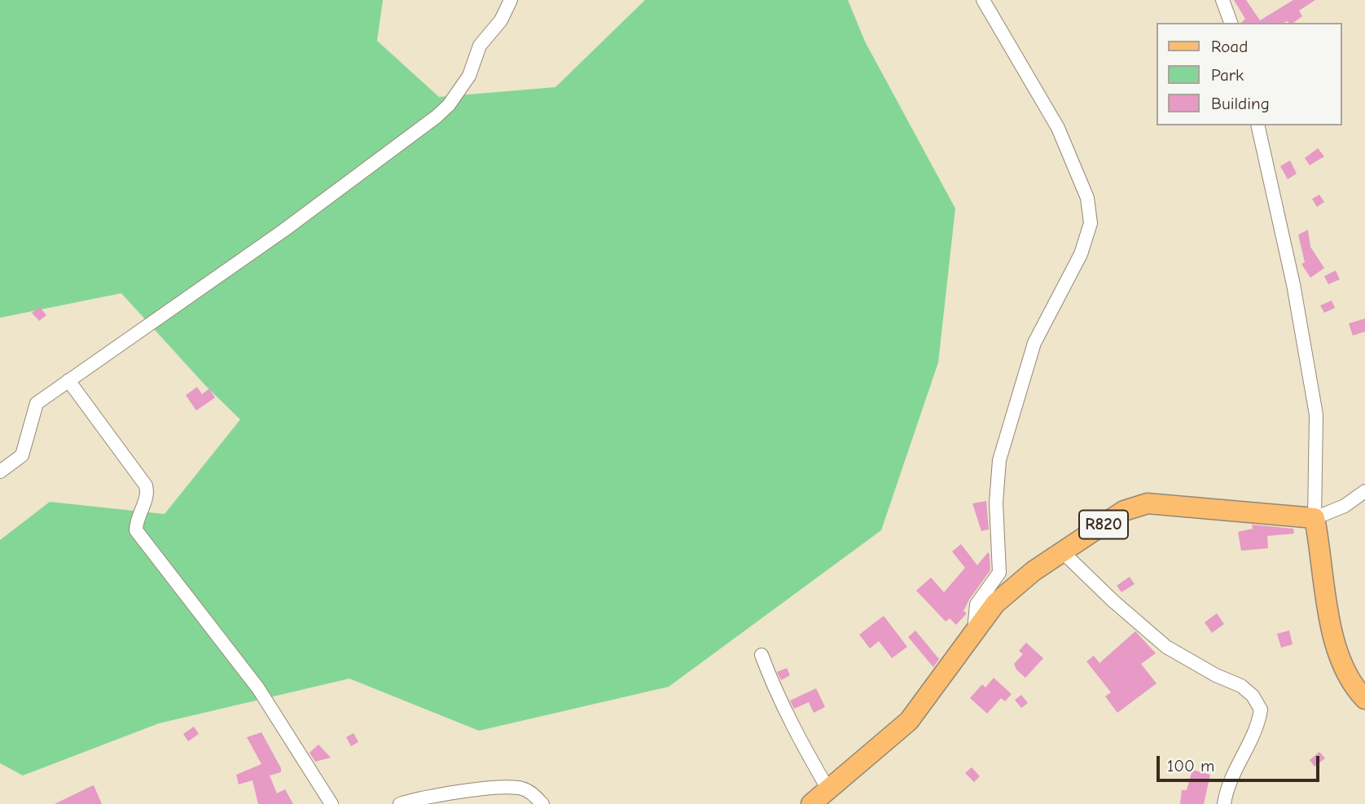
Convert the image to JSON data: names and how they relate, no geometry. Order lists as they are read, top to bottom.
{
  "streets": {
    "main road": ["R820"]
  },
  "legend": ["Road", "Park", "Building"],
  "scale_bar": "100 m"
}
